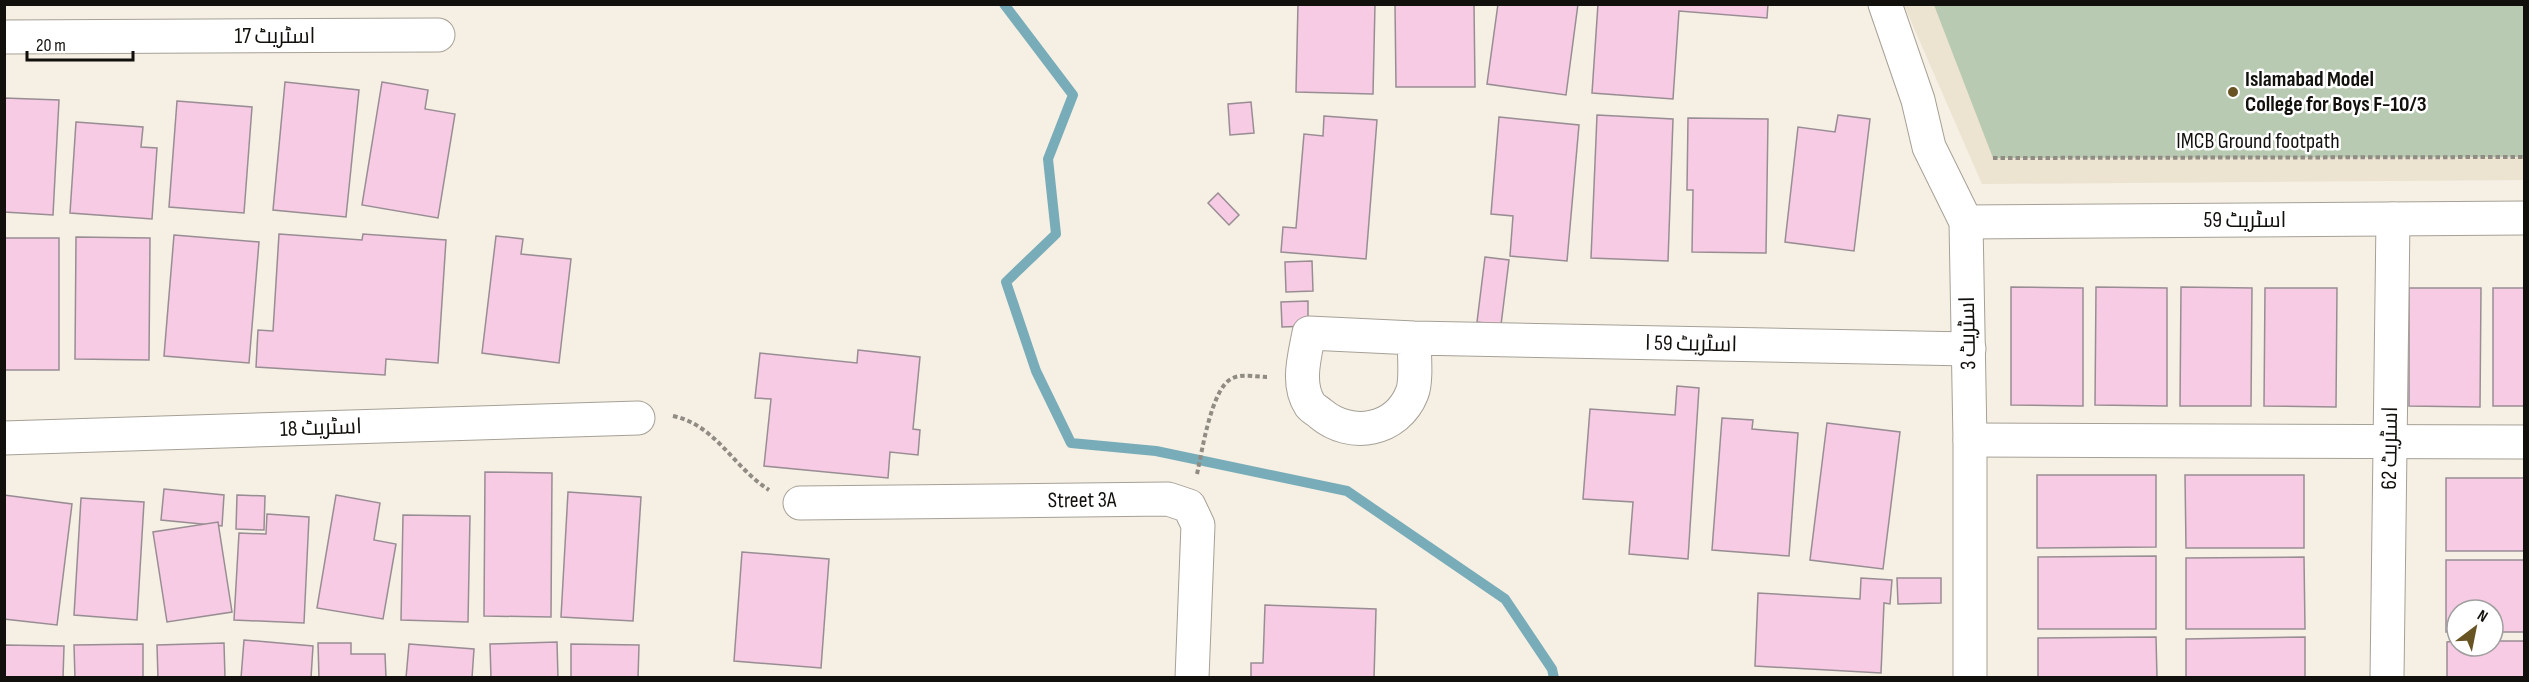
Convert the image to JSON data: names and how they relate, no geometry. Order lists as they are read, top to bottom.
{
  "streets": {
    "street": [
      "اسٹریٹ 17",
      "اسٹریٹ 59",
      "اسٹریٹ 3",
      "اسٹریٹ 59 ا",
      "اسٹریٹ 18",
      "اسٹریٹ 62",
      "Street 3A"
    ],
    "path": ["IMCB Ground footpath"]
  },
  "crossings": [
    ["اسٹریٹ 59", "اسٹریٹ 3"],
    ["اسٹریٹ 59", "اسٹریٹ 62"],
    ["اسٹریٹ 3", "اسٹریٹ 59 ا"]
  ],
  "places": ["Islamabad Model College for Boys F-10/3"],
  "scale_bar": "20 m",
  "north": "top right"
}
